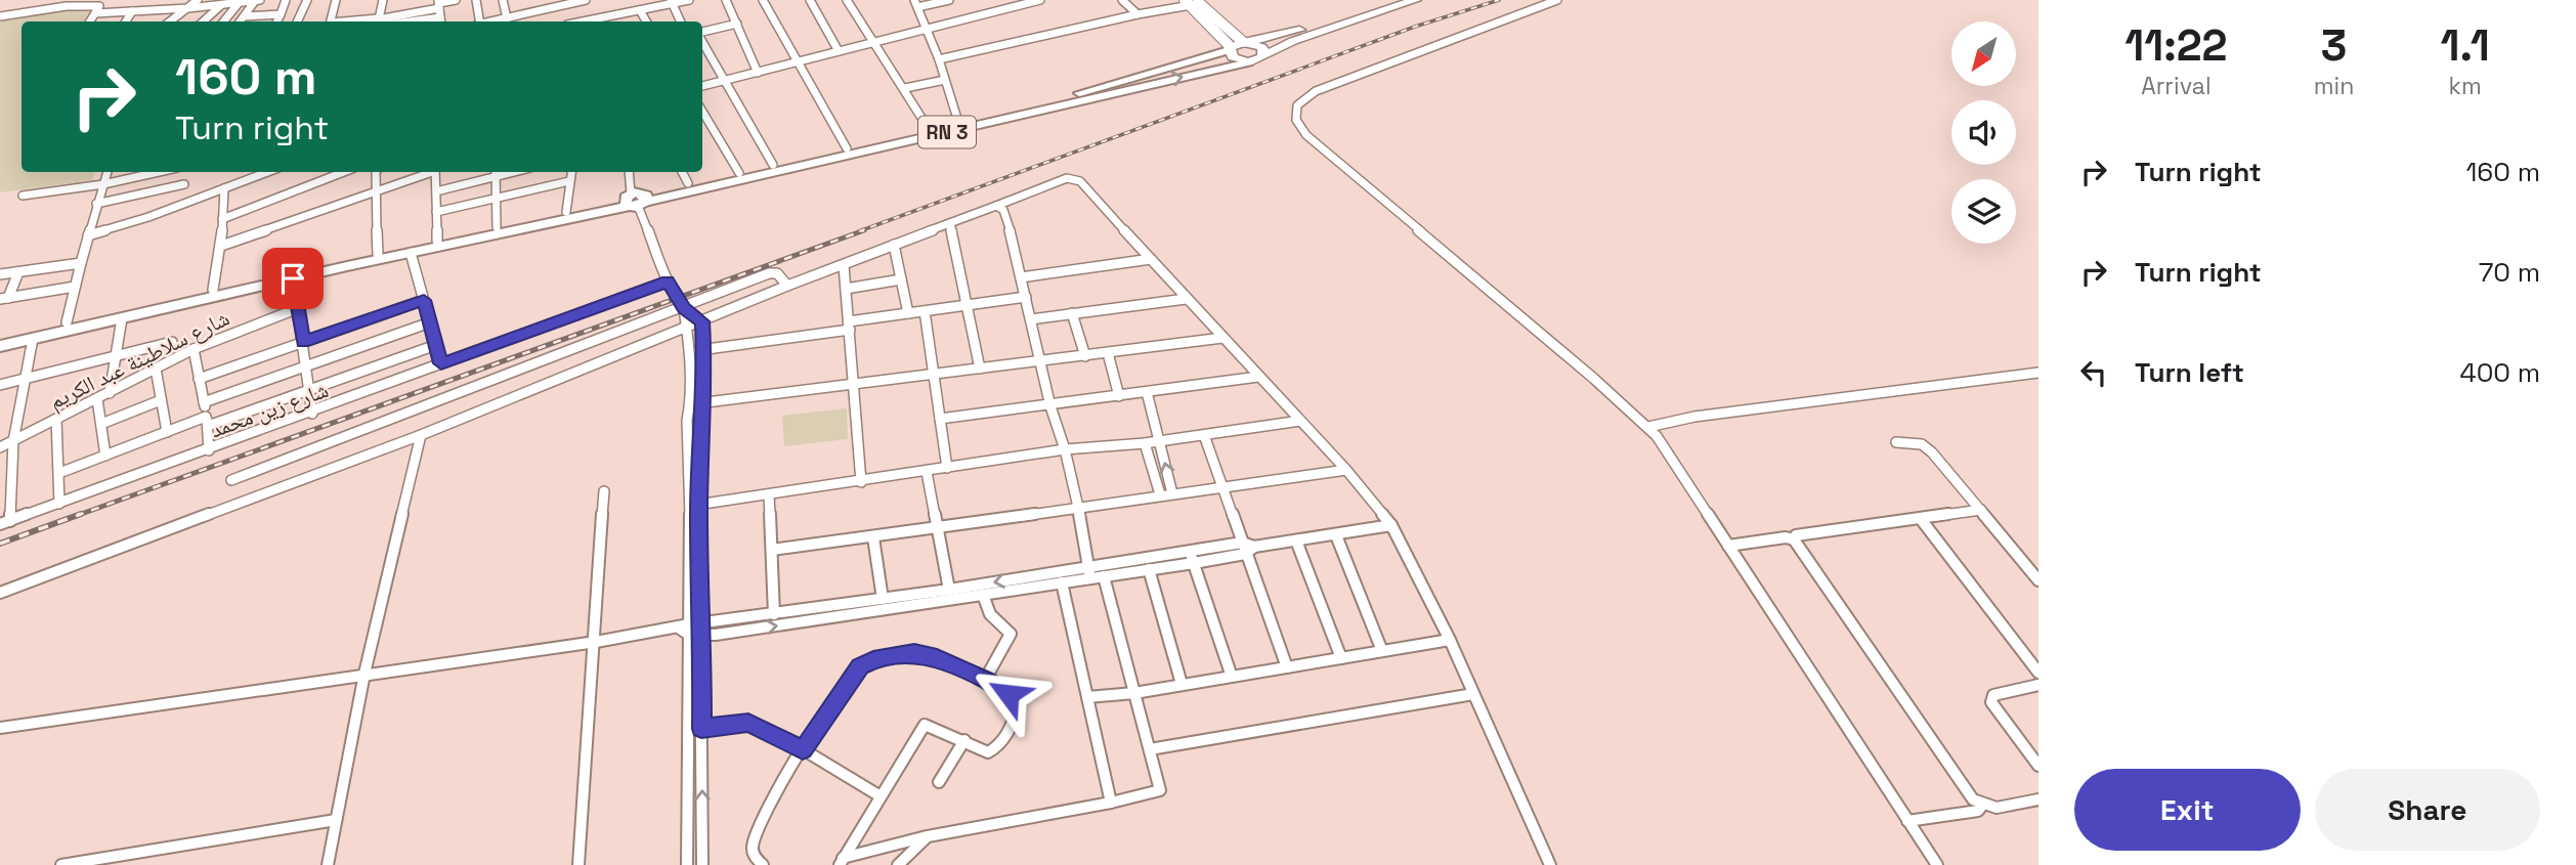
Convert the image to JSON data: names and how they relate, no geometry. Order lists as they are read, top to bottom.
{
  "streets": {
    "main road": ["RN 3"],
    "street": ["شارع سلاطينة عبد الكريم", "شارع زين محمد"]
  },
  "north": "bottom left",
  "page": {
    "eta": [
      "11:22",
      "Arrival",
      "3",
      "min",
      "1.1",
      "km"
    ],
    "turn": ["160 m", "Turn right"],
    "list": [
      {
        "name": "Turn right",
        "value": "160 m"
      },
      {
        "name": "Turn right",
        "value": "70 m"
      },
      {
        "name": "Turn left",
        "value": "400 m"
      }
    ],
    "buttons": ["Exit", "Share"]
  }
}
